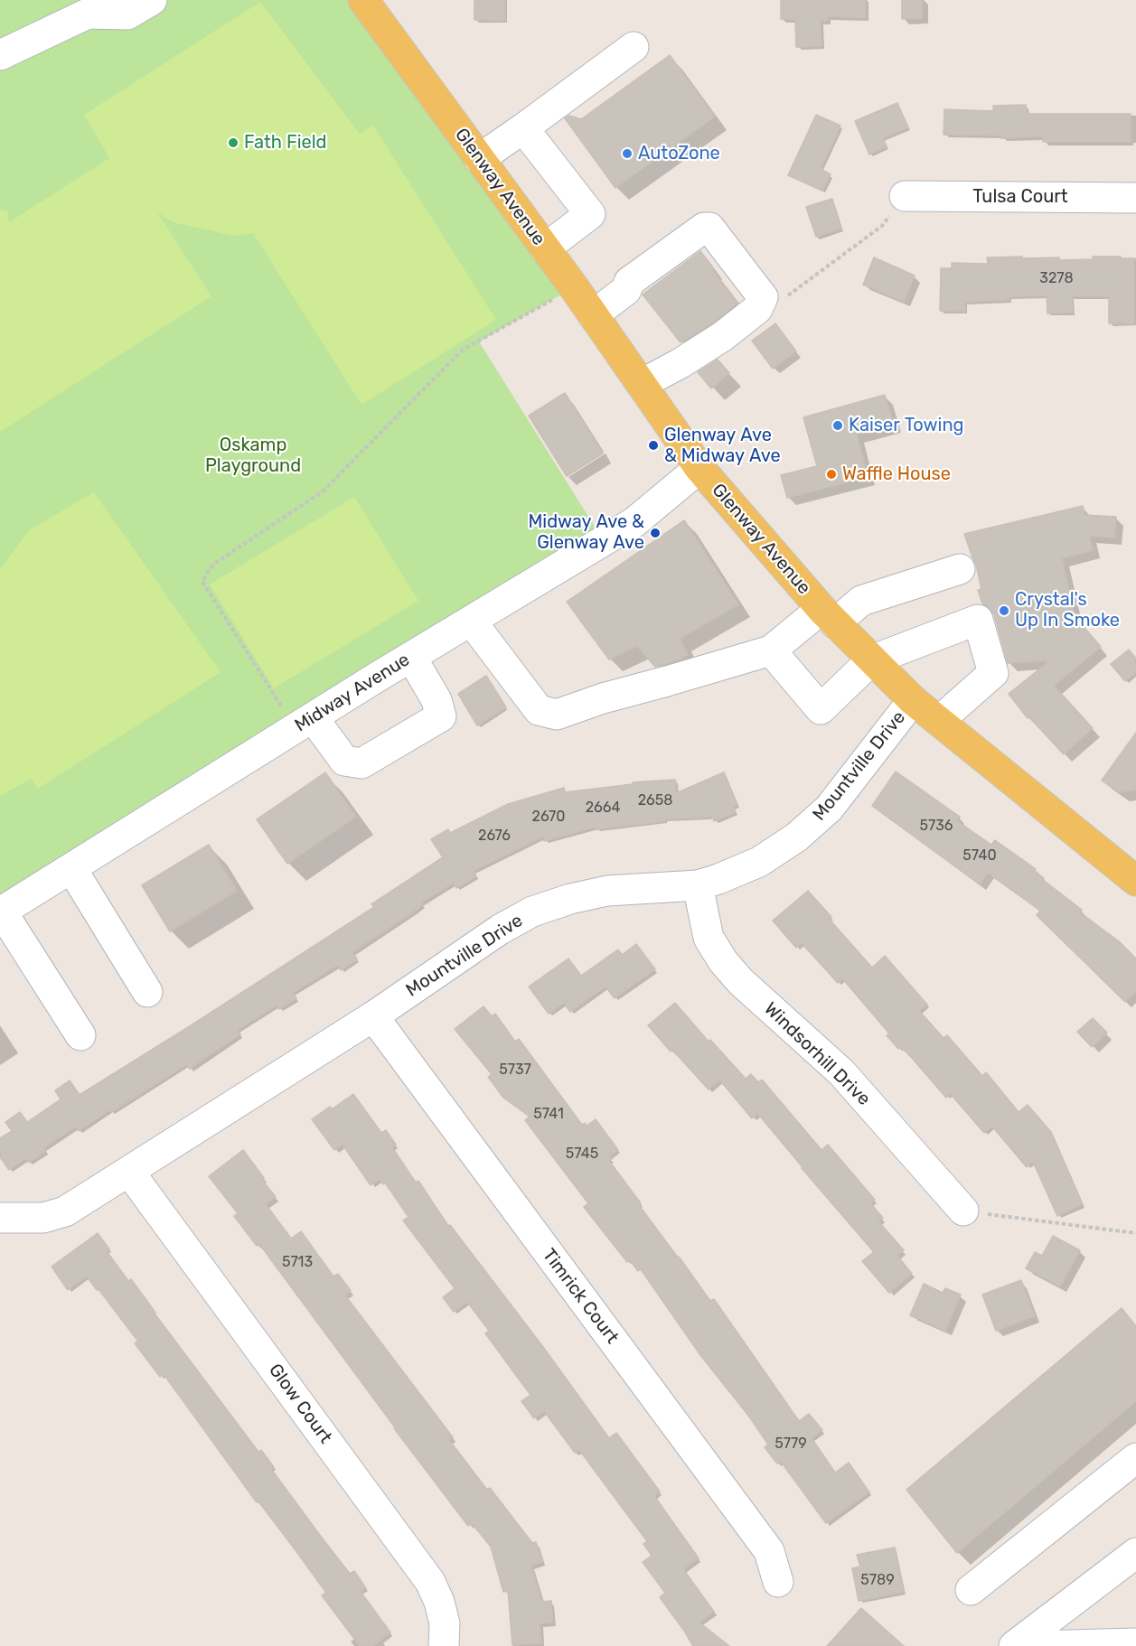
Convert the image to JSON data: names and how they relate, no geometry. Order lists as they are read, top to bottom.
{
  "streets": {
    "main road": ["Glenway Avenue"],
    "street": [
      "Tulsa Court",
      "Midway Avenue",
      "Mountville Drive",
      "Windsorhill Drive",
      "Timrick Court",
      "Glow Court"
    ]
  },
  "crossings": [
    ["Glenway Avenue", "Midway Avenue"],
    ["Glenway Avenue", "Mountville Drive"],
    ["Mountville Drive", "Windsorhill Drive"],
    ["Mountville Drive", "Timrick Court"],
    ["Mountville Drive", "Glow Court"]
  ],
  "parks": ["Oskamp Playground"],
  "places": [
    "Fath Field",
    "AutoZone",
    "Kaiser Towing",
    "Glenway Ave & Midway Ave",
    "Waffle House",
    "Midway Ave & Glenway Ave",
    "Crystal's Up In Smoke"
  ],
  "house_numbers": [
    "3278",
    "2658",
    "2664",
    "2670",
    "5736",
    "2676",
    "5740",
    "5737",
    "5741",
    "5745",
    "5713",
    "5779",
    "5789"
  ]
}
